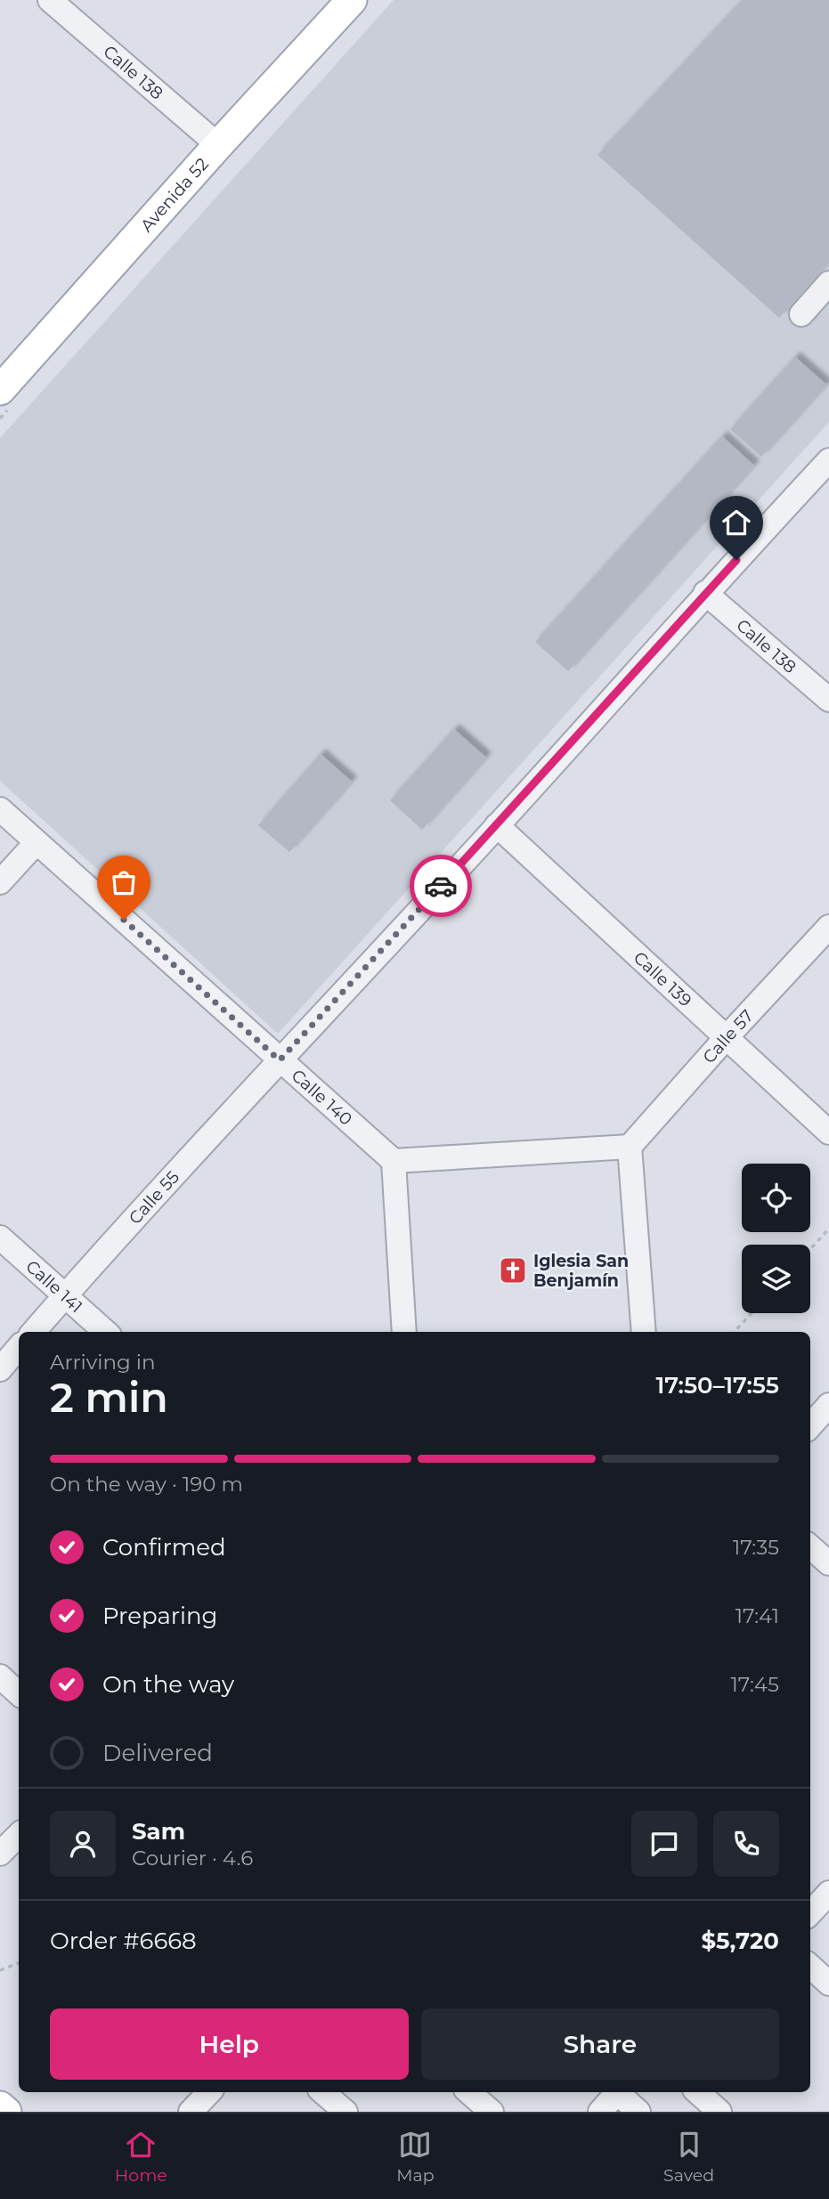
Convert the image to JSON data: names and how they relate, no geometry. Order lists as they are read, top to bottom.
{
  "streets": {
    "main road": ["Avenida 52"],
    "street": [
      "Calle 138",
      "Calle 139",
      "Calle 57",
      "Calle 140",
      "Calle 55",
      "Calle 141"
    ]
  },
  "crossings": [
    ["Calle 138", "Avenida 52"],
    ["Calle 138", "Calle 55"],
    ["Calle 139", "Calle 57"],
    ["Calle 139", "Calle 55"],
    ["Calle 140", "Calle 55"],
    ["Calle 55", "Calle 141"]
  ],
  "places": {
    "church": ["Iglesia San Benjamín"]
  },
  "page": {
    "heading": ["2 min", "Arriving in", "17:50–17:55"],
    "panel": [
      "Sam",
      "Courier · 4.6",
      "Order #6668",
      "$5,720"
    ],
    "bar": "On the way · 190 m",
    "list": [
      ["Confirmed", "17:35"],
      ["Preparing", "17:41"],
      ["On the way", "17:45"],
      "Delivered"
    ],
    "buttons": ["Help", "Share"],
    "tabs": ["Home", "Map", "Saved"]
  }
}
